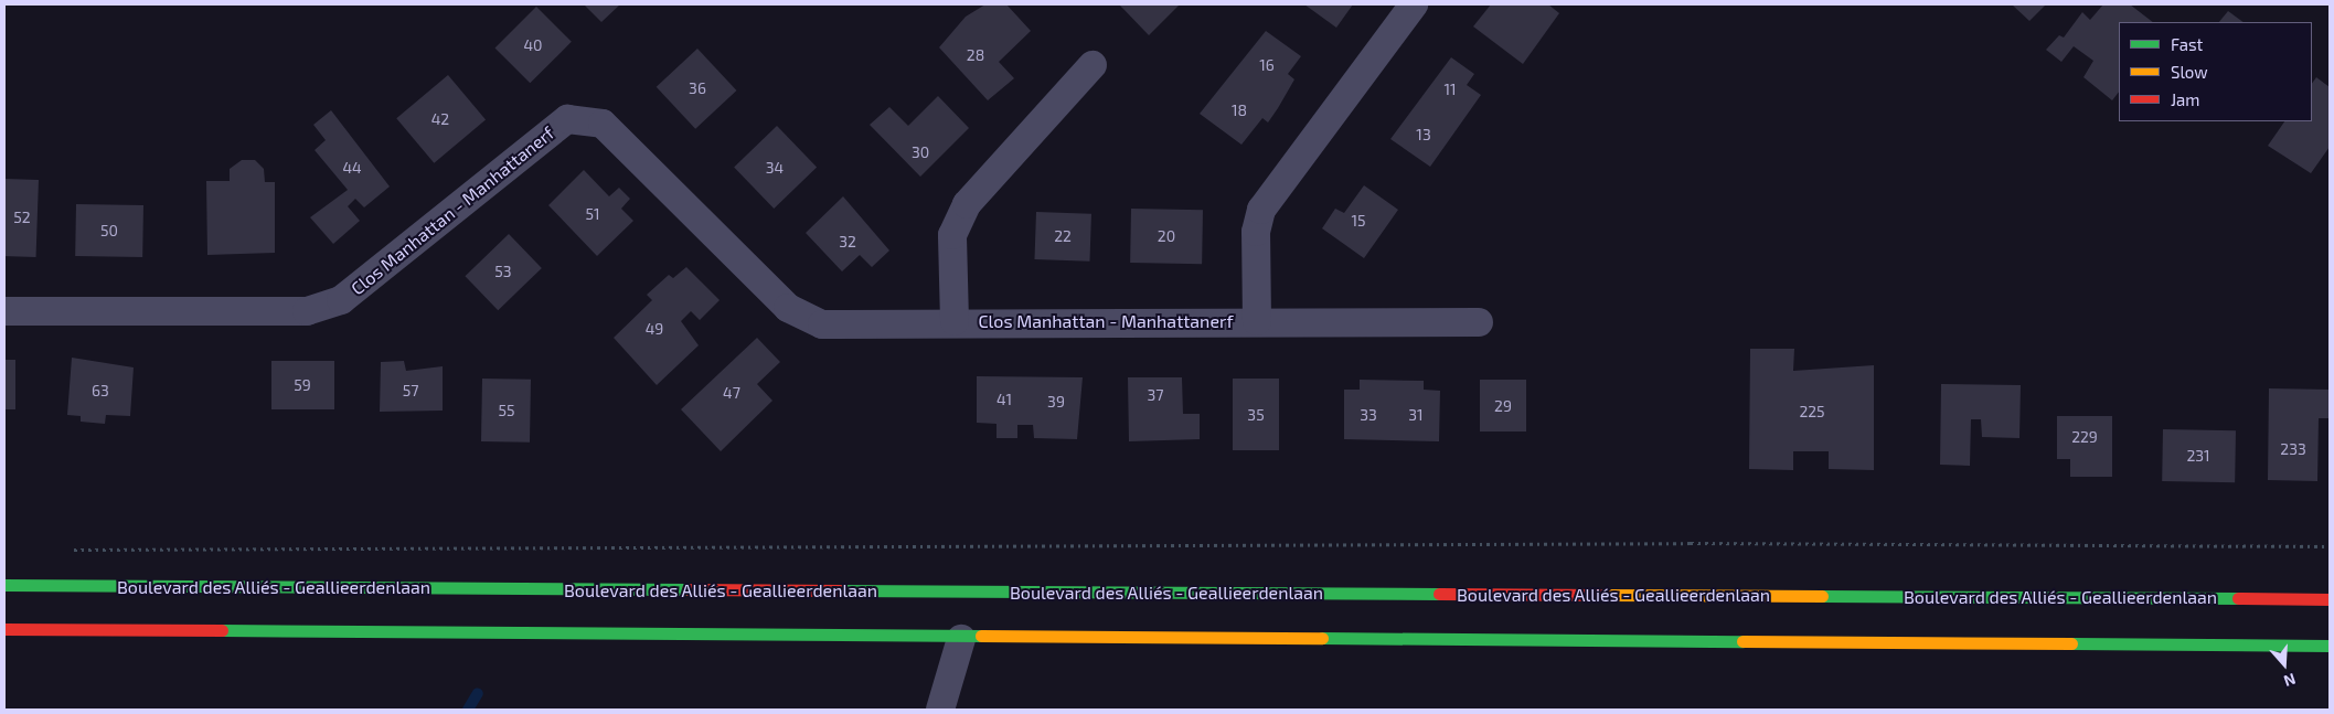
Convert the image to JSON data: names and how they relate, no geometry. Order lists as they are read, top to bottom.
{
  "streets": {
    "highway": ["Boulevard des Alliés - Geallieerdenlaan"],
    "street": ["Clos Manhattan - Manhattanerf"]
  },
  "house_numbers": [
    "40",
    "28",
    "16",
    "36",
    "11",
    "18",
    "42",
    "13",
    "30",
    "44",
    "34",
    "51",
    "52",
    "15",
    "50",
    "22",
    "20",
    "32",
    "53",
    "49",
    "59",
    "63",
    "57",
    "47",
    "37",
    "41",
    "39",
    "29",
    "55",
    "225",
    "35",
    "33",
    "31",
    "229",
    "233",
    "231"
  ],
  "legend": ["Fast", "Slow", "Jam"],
  "north": "bottom"
}
